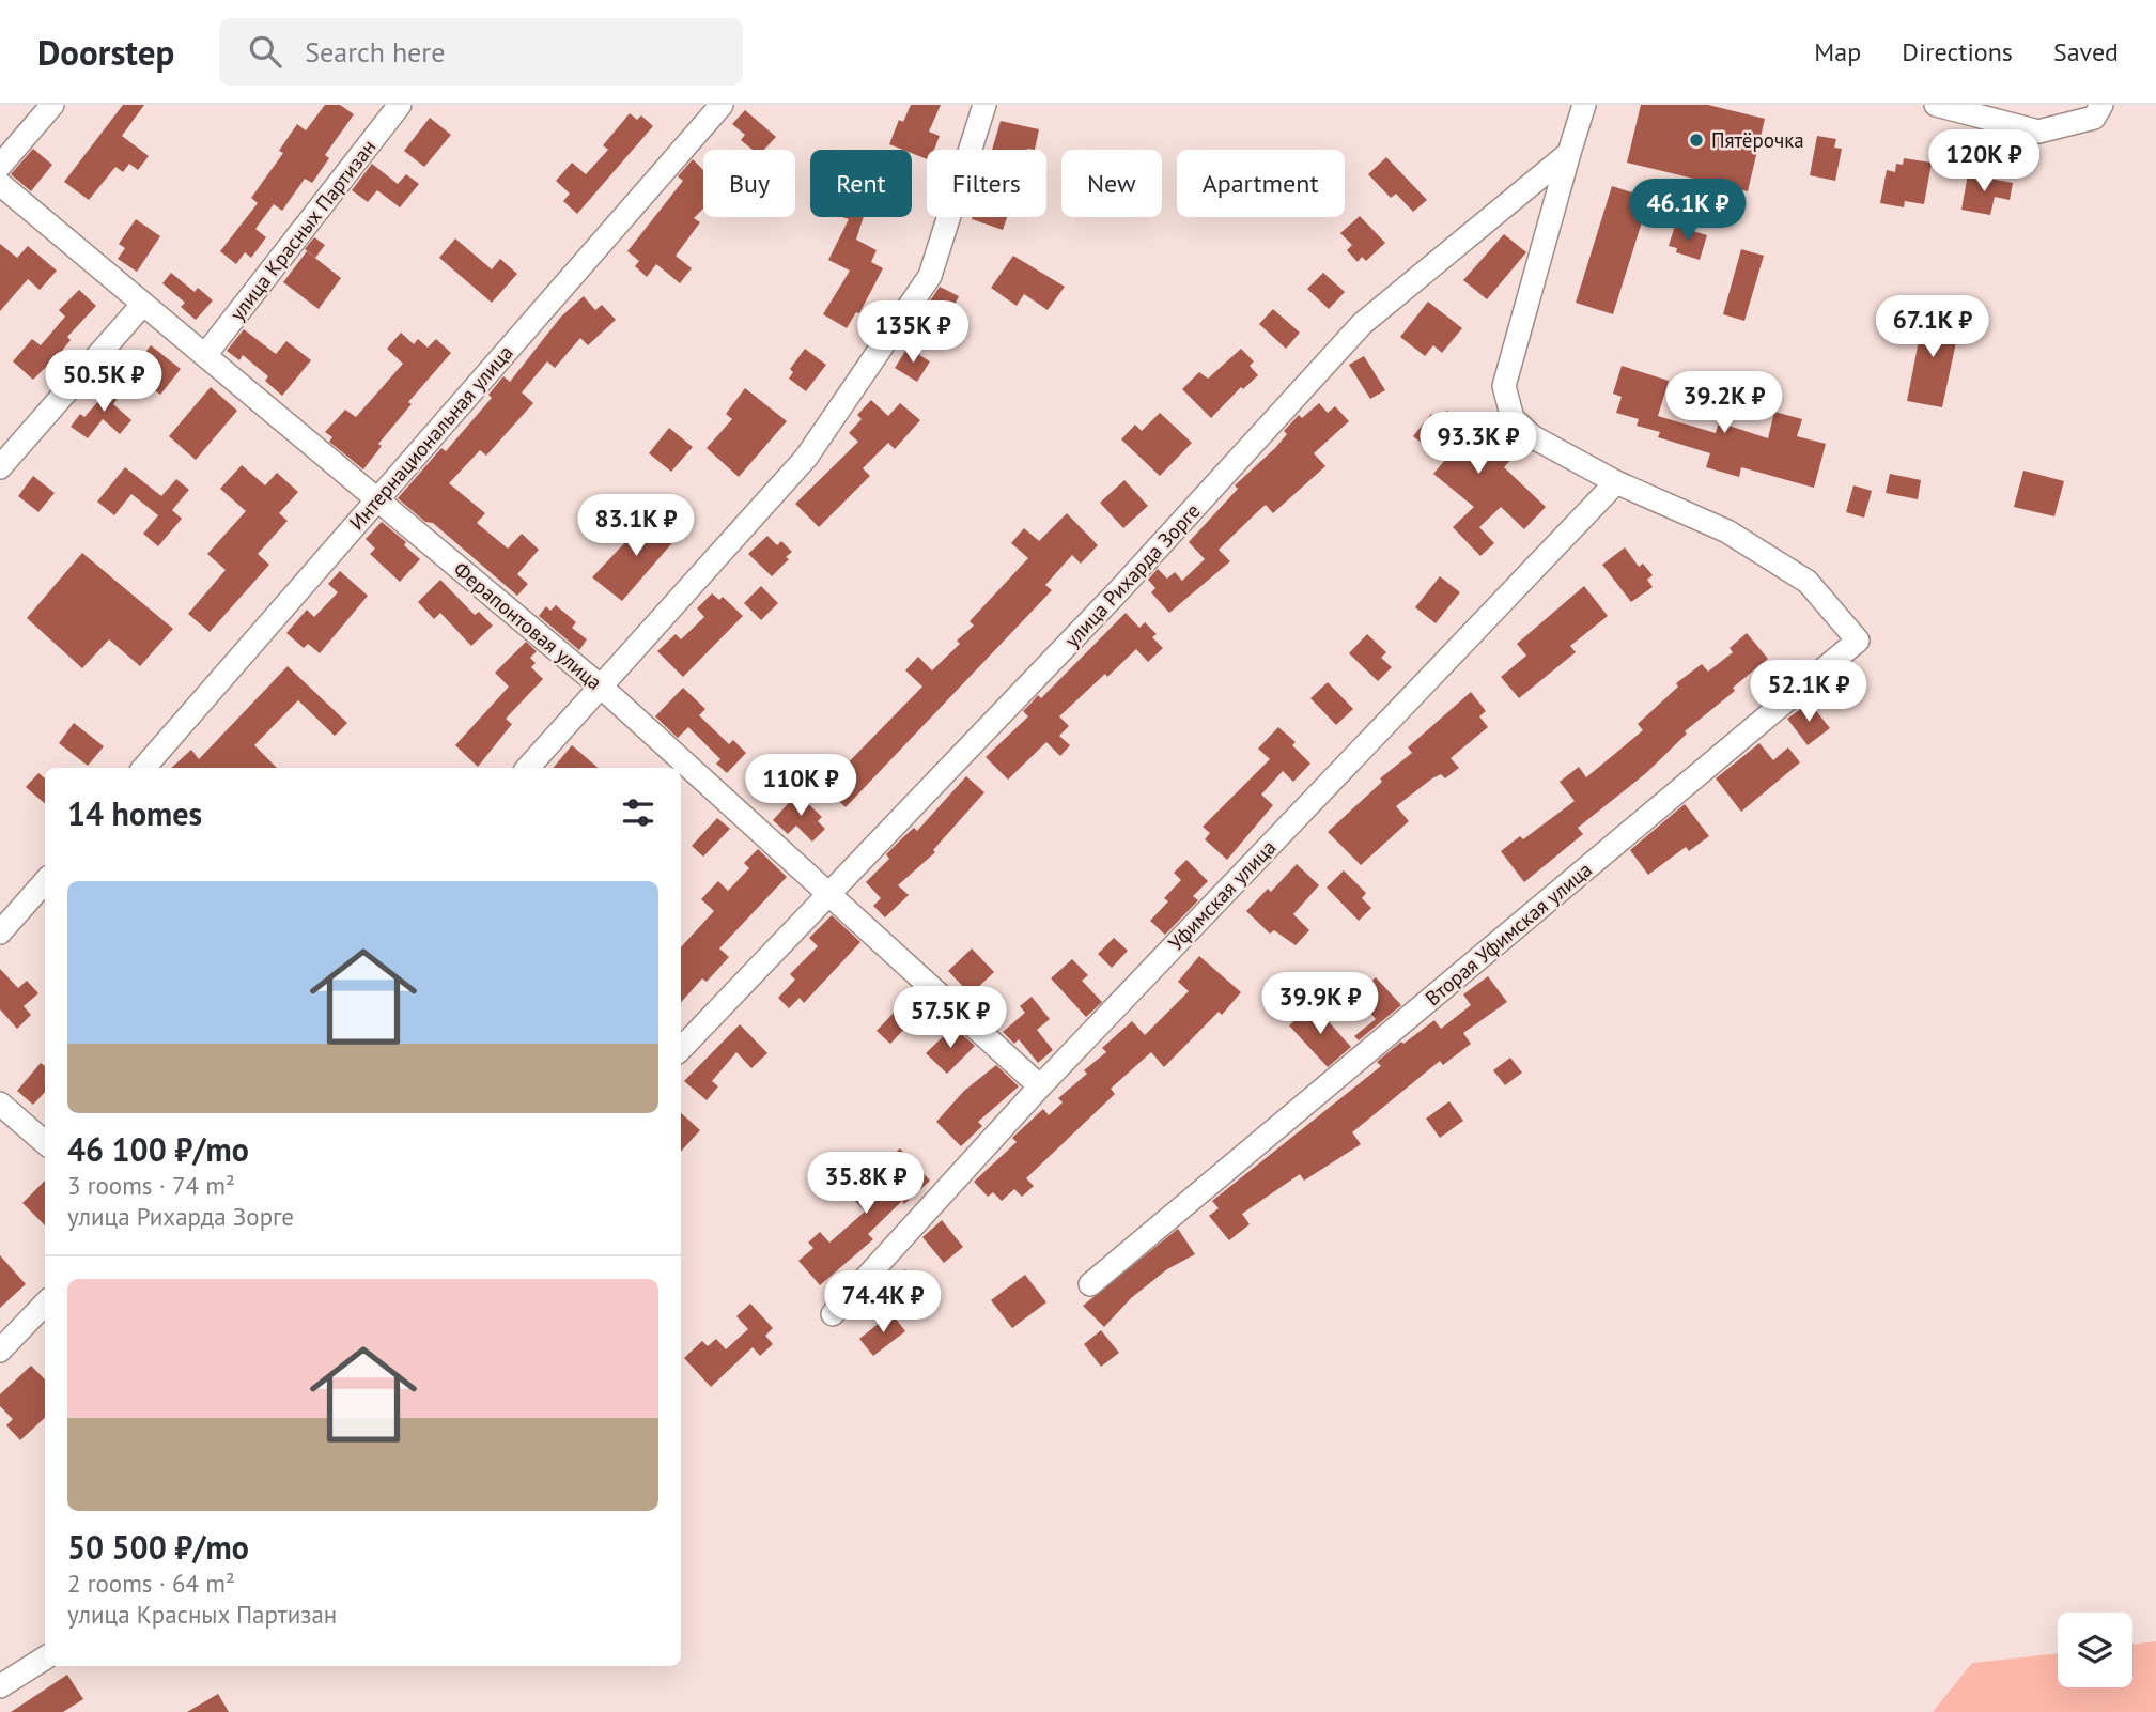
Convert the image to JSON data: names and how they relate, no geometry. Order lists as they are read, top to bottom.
{
  "streets": {
    "street": [
      "улица Красных Партизан",
      "Интернациональная улица",
      "улица Рихарда Зорге",
      "Ферапонтовая улица",
      "Уфимская улица",
      "Вторая Уфимская улица"
    ]
  },
  "crossings": [
    ["улица Красных Партизан", "Ферапонтовая улица"],
    ["Интернациональная улица", "Ферапонтовая улица"],
    ["улица Рихарда Зорге", "Ферапонтовая улица"],
    ["Ферапонтовая улица", "Уфимская улица"],
    ["Уфимская улица", "Вторая Уфимская улица"]
  ],
  "places": ["Пятёрочка"],
  "page": {
    "header": "Doorstep",
    "search": "Search here",
    "nav": ["Map", "Directions", "Saved"],
    "price": [
      "120K ₽",
      "46.1K ₽",
      "67.1K ₽",
      "135K ₽",
      "50.5K ₽",
      "39.2K ₽",
      "93.3K ₽",
      "83.1K ₽",
      "52.1K ₽",
      "110K ₽",
      "39.9K ₽",
      "57.5K ₽",
      "35.8K ₽",
      "74.4K ₽"
    ],
    "chip": [
      "Buy",
      "Rent",
      "Filters",
      "New",
      "Apartment"
    ],
    "heading": "14 homes",
    "list": [
      {
        "name": "46 100 ₽/mo",
        "note": "3 rooms · 74 m² · улица Рихарда Зорге"
      },
      {
        "name": "50 500 ₽/mo",
        "note": "2 rooms · 64 m² · улица Красных Партизан"
      }
    ]
  }
}
